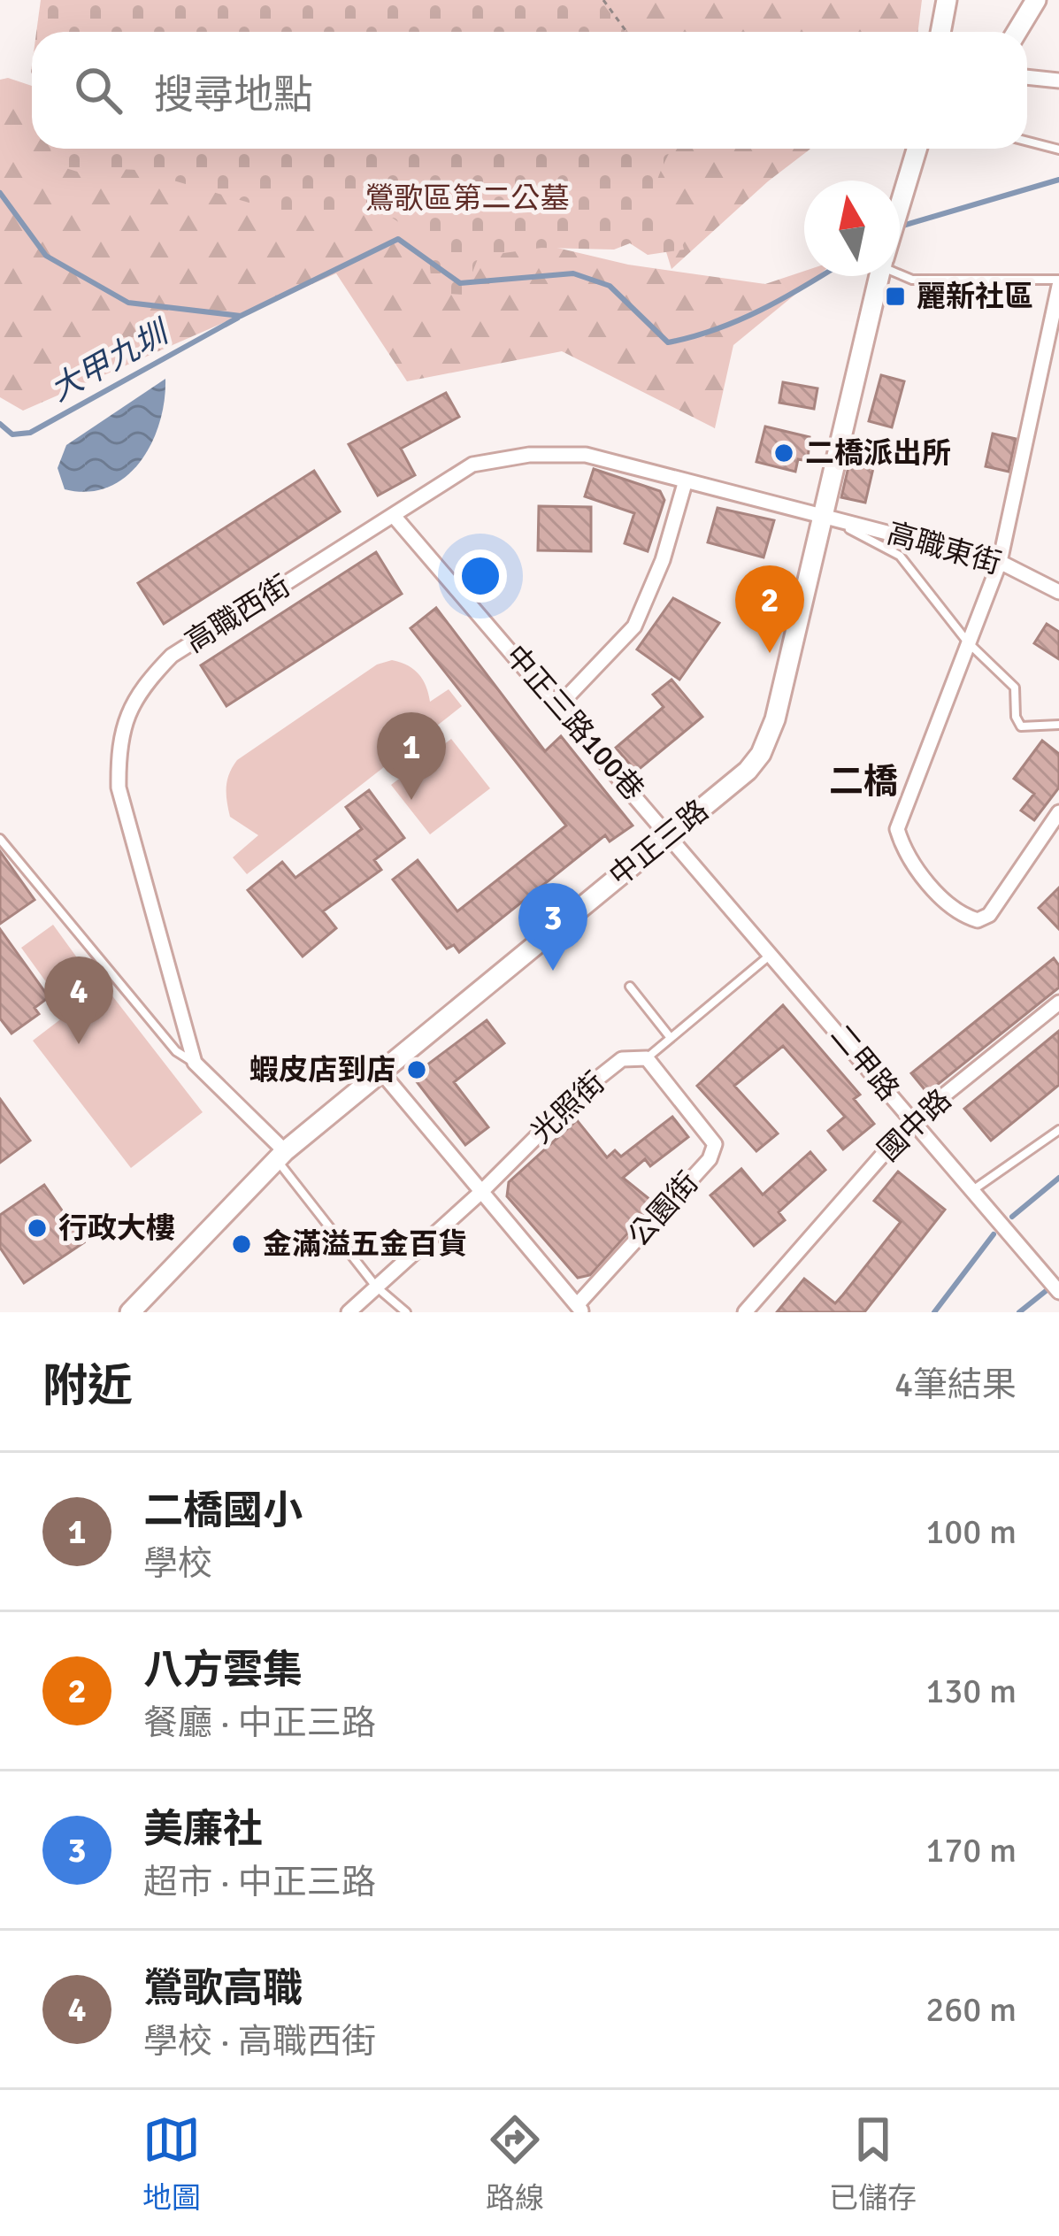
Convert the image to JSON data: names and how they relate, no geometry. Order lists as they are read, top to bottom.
{
  "streets": {
    "street": [
      "高職東街",
      "高職西街",
      "中正三路100巷",
      "中正三路",
      "二甲路",
      "光照街",
      "國中路",
      "公園街"
    ]
  },
  "crossings": [
    ["高職東街", "高職西街"],
    ["高職東街", "中正三路"],
    ["高職西街", "中正三路100巷"],
    ["高職西街", "中正三路"],
    ["中正三路100巷", "中正三路"],
    ["中正三路100巷", "二甲路"],
    ["中正三路", "二甲路"],
    ["二甲路", "光照街"],
    ["二甲路", "國中路"],
    ["光照街", "公園街"]
  ],
  "districts": ["二橋"],
  "water": ["大甲九圳"],
  "parks": ["鶯歌區第二公墓"],
  "places": {
    "transit": ["麗新社區"],
    "other": [
      "二橋派出所",
      "蝦皮店到店",
      "行政大樓",
      "金滿溢五金百貨"
    ]
  },
  "north": "top",
  "page": {
    "search": "搜尋地點",
    "pins": [
      "2",
      "1",
      "3",
      "4"
    ],
    "heading": ["附近", "4筆結果"],
    "list": [
      {
        "mark": "1",
        "name": "二橋國小",
        "note": "學校",
        "value": "100 m"
      },
      {
        "mark": "2",
        "name": "八方雲集",
        "note": "餐廳 · 中正三路",
        "value": "130 m"
      },
      {
        "mark": "3",
        "name": "美廉社",
        "note": "超市 · 中正三路",
        "value": "170 m"
      },
      {
        "mark": "4",
        "name": "鶯歌高職",
        "note": "學校 · 高職西街",
        "value": "260 m"
      }
    ],
    "nav": ["地圖", "路線", "已儲存"]
  }
}
